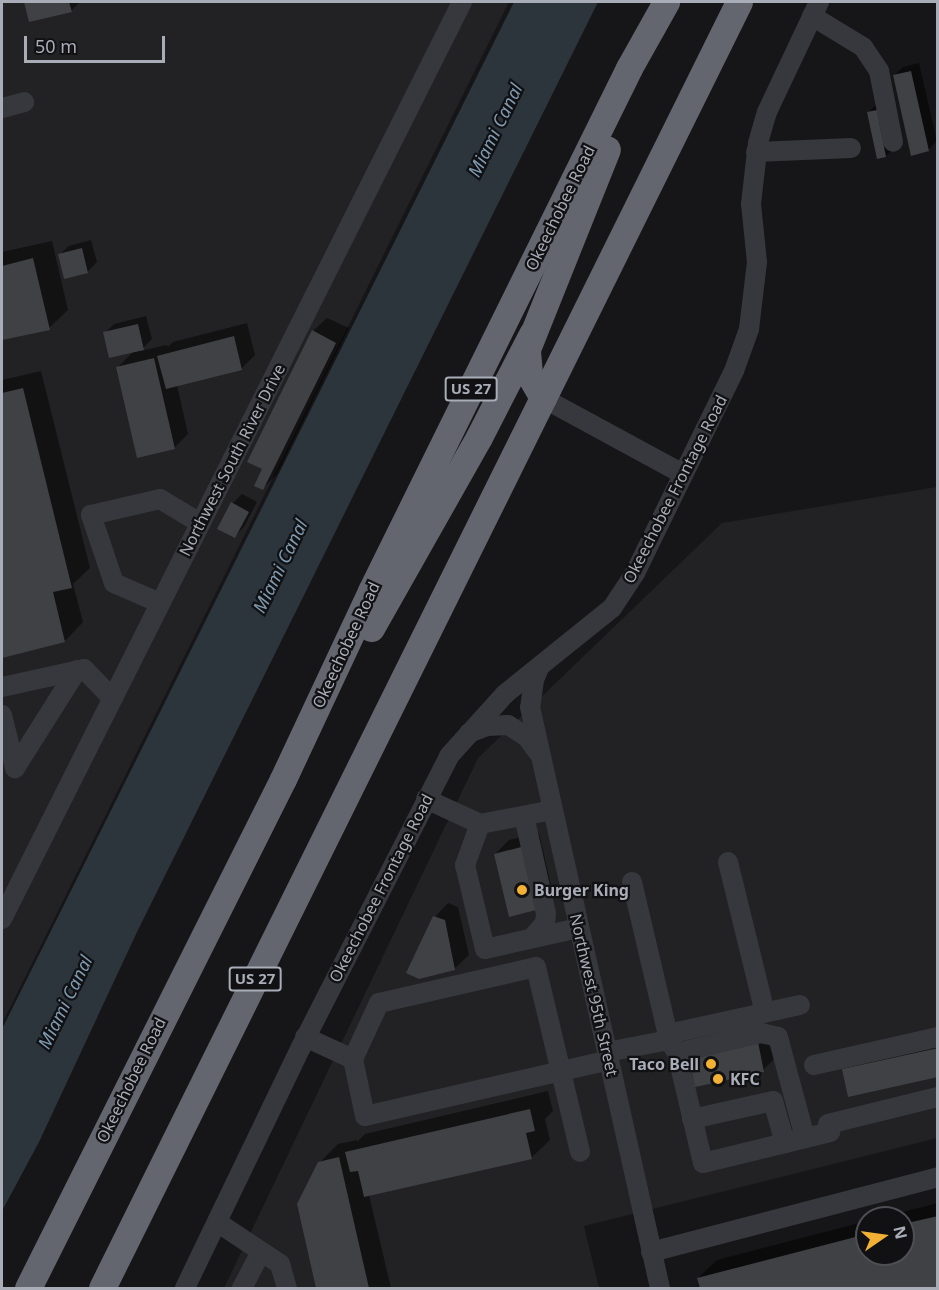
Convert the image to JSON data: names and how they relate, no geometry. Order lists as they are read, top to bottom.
{
  "streets": {
    "highway": ["Okeechobee Road", "US 27"],
    "street": ["Northwest South River Drive", "Okeechobee Frontage Road", "Northwest 95th Street"]
  },
  "crossings": [
    ["Okeechobee Frontage Road", "Northwest 95th Street"]
  ],
  "water": ["Miami Canal"],
  "places": ["Burger King", "Taco Bell", "KFC"],
  "scale_bar": "50 m",
  "north": "right"
}
